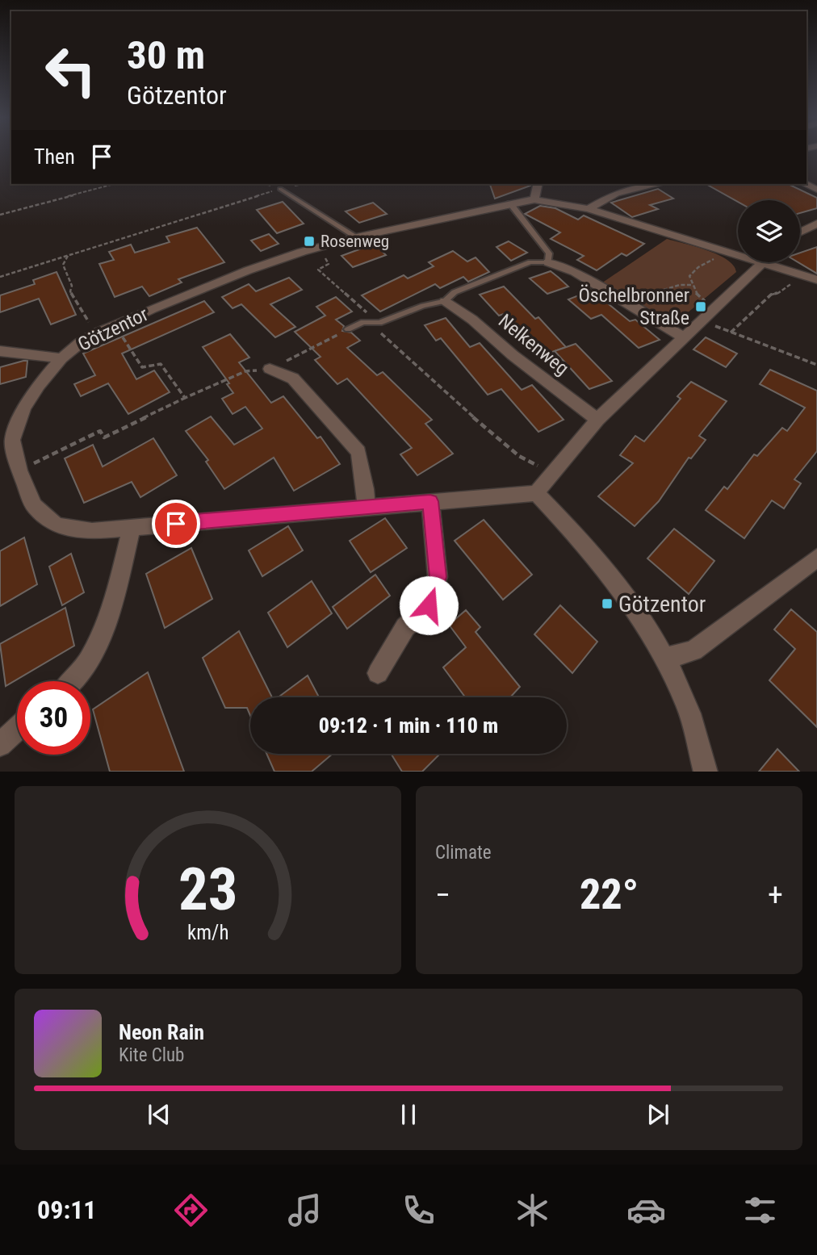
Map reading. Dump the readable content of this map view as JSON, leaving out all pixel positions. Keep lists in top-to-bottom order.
{
  "streets": {
    "street": ["Götzentor", "Nelkenweg"]
  },
  "places": {
    "transit": ["Rosenweg", "Öschelbronner Straße", "Götzentor"]
  },
  "page": {
    "turn": ["30 m", "Götzentor"],
    "then": "Then",
    "limit": "30",
    "trip": "09:12 · 1 min · 110 m",
    "tile": "Climate",
    "heat": ["−", "22°", "+"],
    "song": ["Neon Rain", "Kite Club"],
    "tabs": "09:11",
    "gauge": ["23", "km/h"]
  }
}
